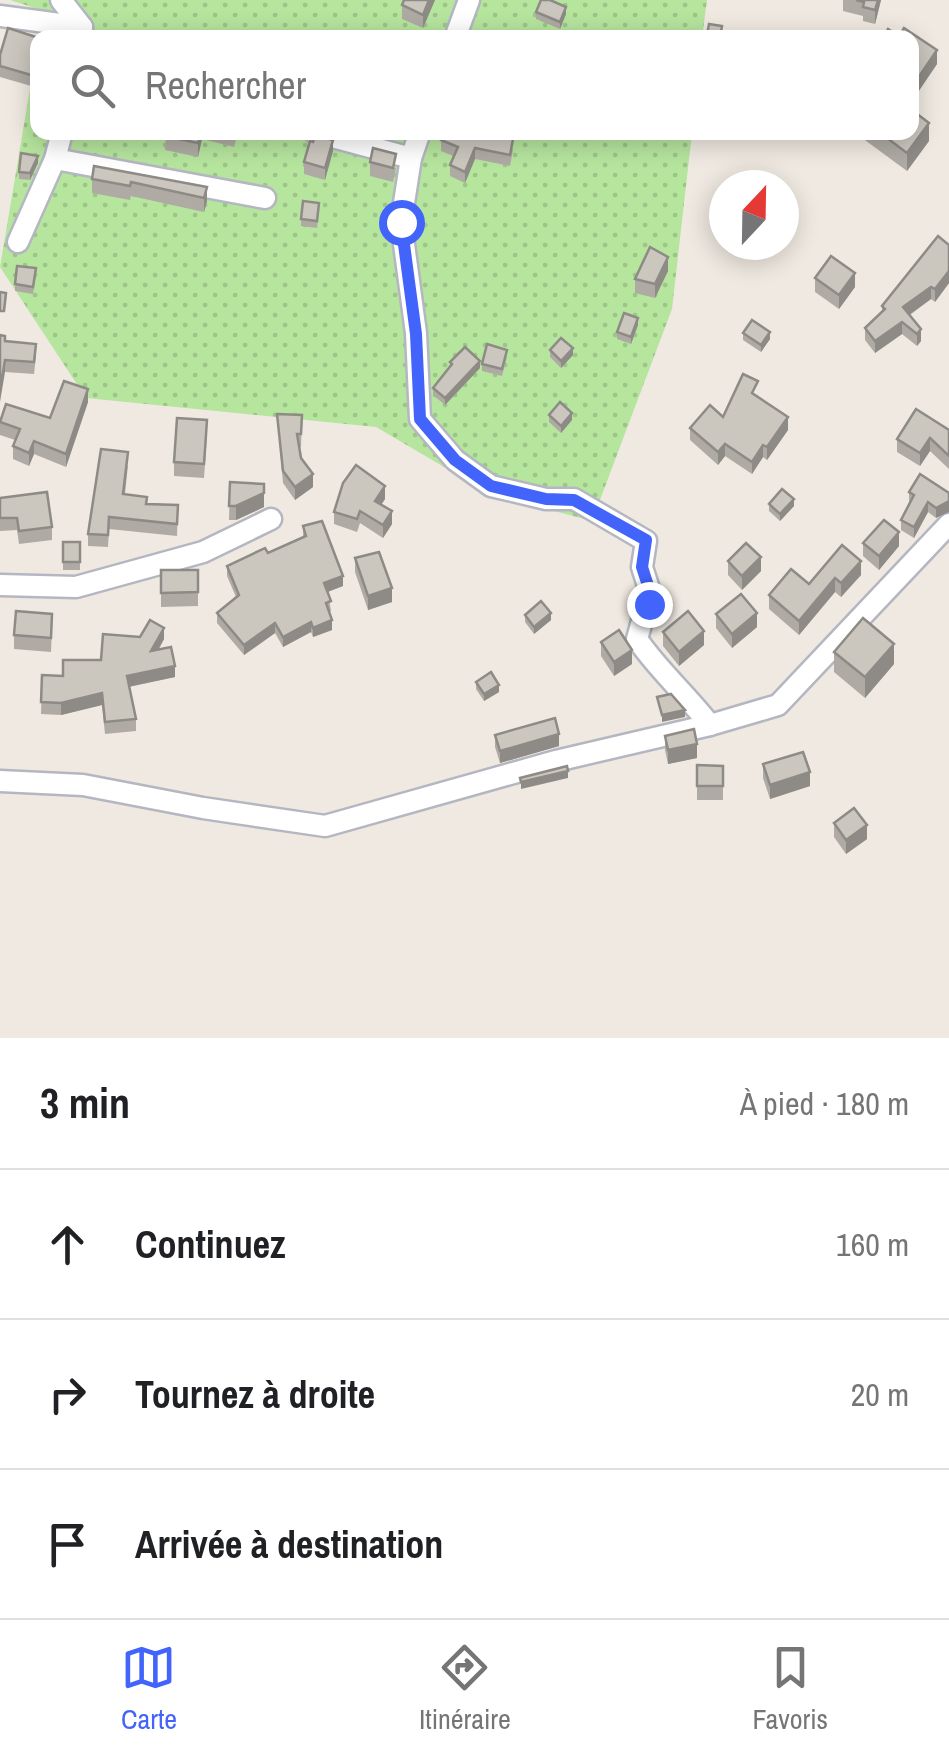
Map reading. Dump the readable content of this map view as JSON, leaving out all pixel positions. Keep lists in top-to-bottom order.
{
  "north": "top",
  "page": {
    "search": "Rechercher",
    "heading": ["3 min", "À pied · 180 m"],
    "list": [
      ["Continuez", "160 m"],
      ["Tournez à droite", "20 m"],
      "Arrivée à destination"
    ],
    "nav": ["Carte", "Itinéraire", "Favoris"]
  }
}
